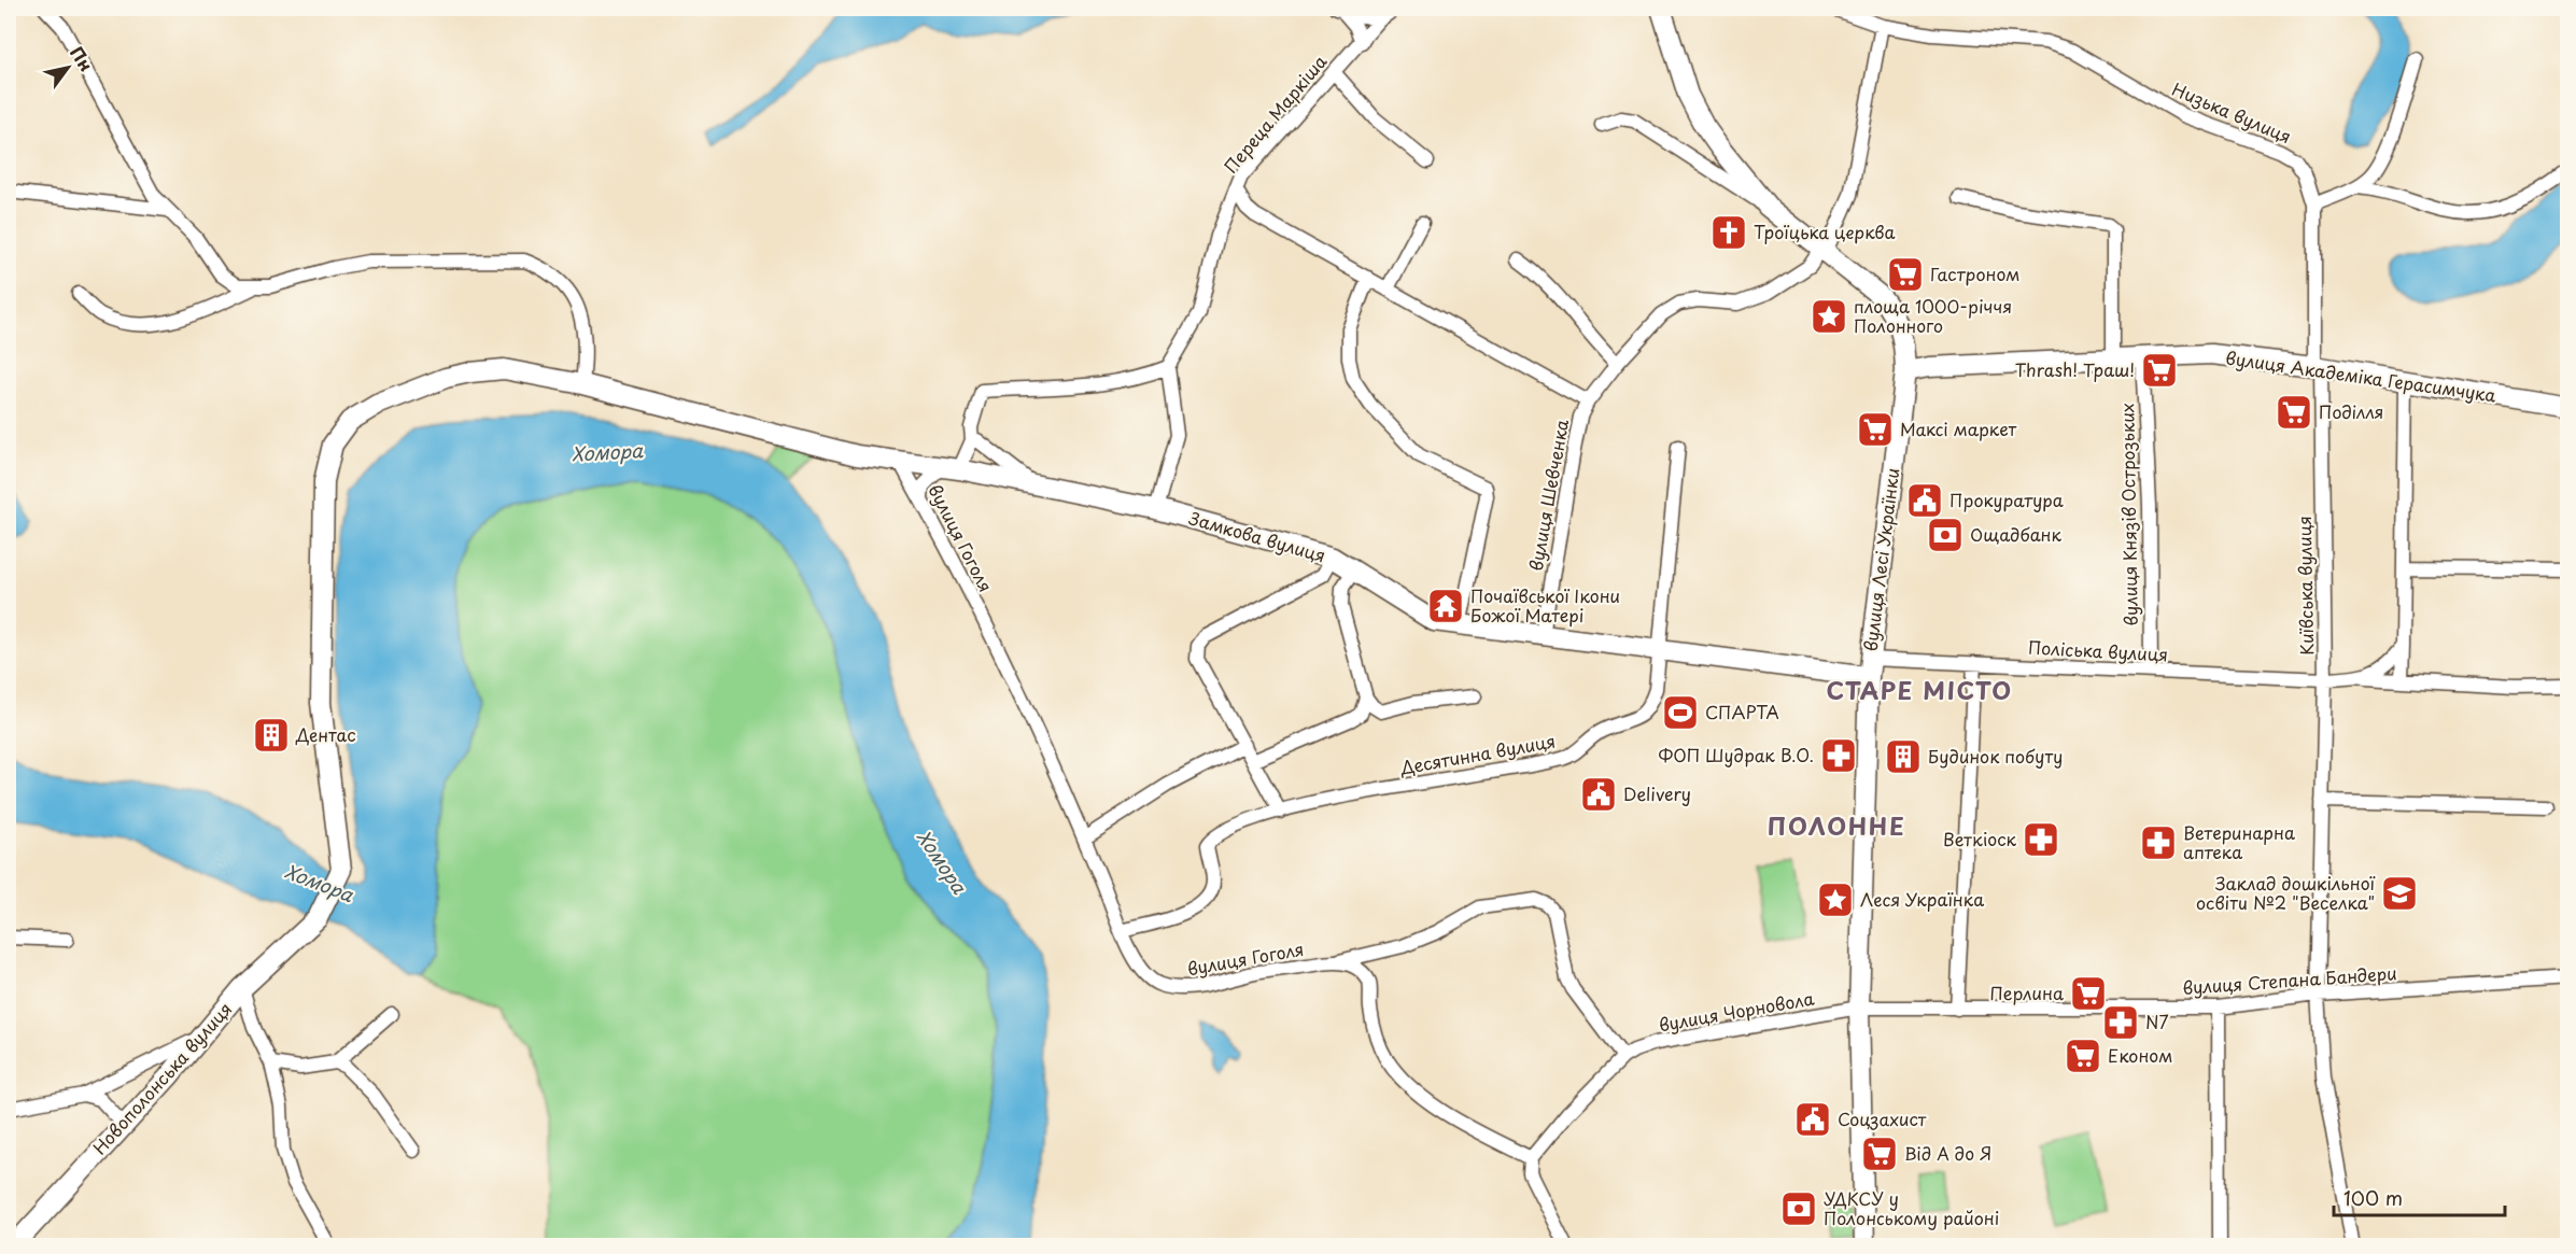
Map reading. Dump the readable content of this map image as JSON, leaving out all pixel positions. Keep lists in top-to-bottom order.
{
  "streets": {
    "street": [
      "Низька вулиця",
      "Переца Маркіша",
      "вулиця Академіка Герасимчука",
      "вулиця Шевченка",
      "вулиця Князів Острозьких",
      "Замкова вулиця",
      "вулиця Гоголя",
      "вулиця Лесі Українки",
      "Київська вулиця",
      "Поліська вулиця",
      "Десятинна вулиця",
      "вулиця Степана Бандери",
      "вулиця Чорновола",
      "Новополонська вулиця"
    ]
  },
  "crossings": [
    ["Низька вулиця", "вулиця Академіка Герасимчука"],
    ["Низька вулиця", "Київська вулиця"],
    ["Переца Маркіша", "вулиця Шевченка"],
    ["вулиця Академіка Герасимчука", "вулиця Князів Острозьких"],
    ["вулиця Академіка Герасимчука", "вулиця Лесі Українки"],
    ["вулиця Академіка Герасимчука", "Київська вулиця"],
    ["вулиця Шевченка", "Замкова вулиця"],
    ["вулиця Шевченка", "вулиця Лесі Українки"],
    ["вулиця Князів Острозьких", "Поліська вулиця"],
    ["Замкова вулиця", "вулиця Гоголя"],
    ["Замкова вулиця", "вулиця Лесі Українки"],
    ["Замкова вулиця", "Поліська вулиця"],
    ["Замкова вулиця", "Десятинна вулиця"],
    ["Замкова вулиця", "Новополонська вулиця"],
    ["вулиця Гоголя", "Десятинна вулиця"],
    ["вулиця Лесі Українки", "Поліська вулиця"],
    ["вулиця Лесі Українки", "вулиця Степана Бандери"],
    ["вулиця Лесі Українки", "вулиця Чорновола"],
    ["Київська вулиця", "Поліська вулиця"],
    ["Київська вулиця", "вулиця Степана Бандери"],
    ["вулиця Степана Бандери", "вулиця Чорновола"]
  ],
  "districts": ["СТАРЕ МІСТО", "ПОЛОННЕ"],
  "water": ["Хомора"],
  "places": {
    "church": ["Троїцька церква"],
    "supermarket": [
      "Гастроном",
      "Thrash! Траш!",
      "Поділля",
      "Максі маркет",
      "Перлина",
      "Економ",
      "Від А до Я"
    ],
    "place": ["площа 1000-річчя Полонного", "Леся Українка"],
    "public building": ["Прокуратура", "Delivery", "Соцзахист"],
    "bank": ["Ощадбанк", "УДКСУ у Полонському районi"],
    "temple": ["Почаївської Ікони Божої Матері"],
    "sports": ["СПАРТА"],
    "building": ["Дентас", "Будинок побуту"],
    "pharmacy": [
      "ФОП Шудрак В.О.",
      "Веткіоск",
      "Ветеринарна аптека",
      "N7"
    ],
    "school or university": ["Заклад дошкільної освіти №2 \"Веселка\""]
  },
  "scale_bar": "100 m",
  "north": "top right"
}
